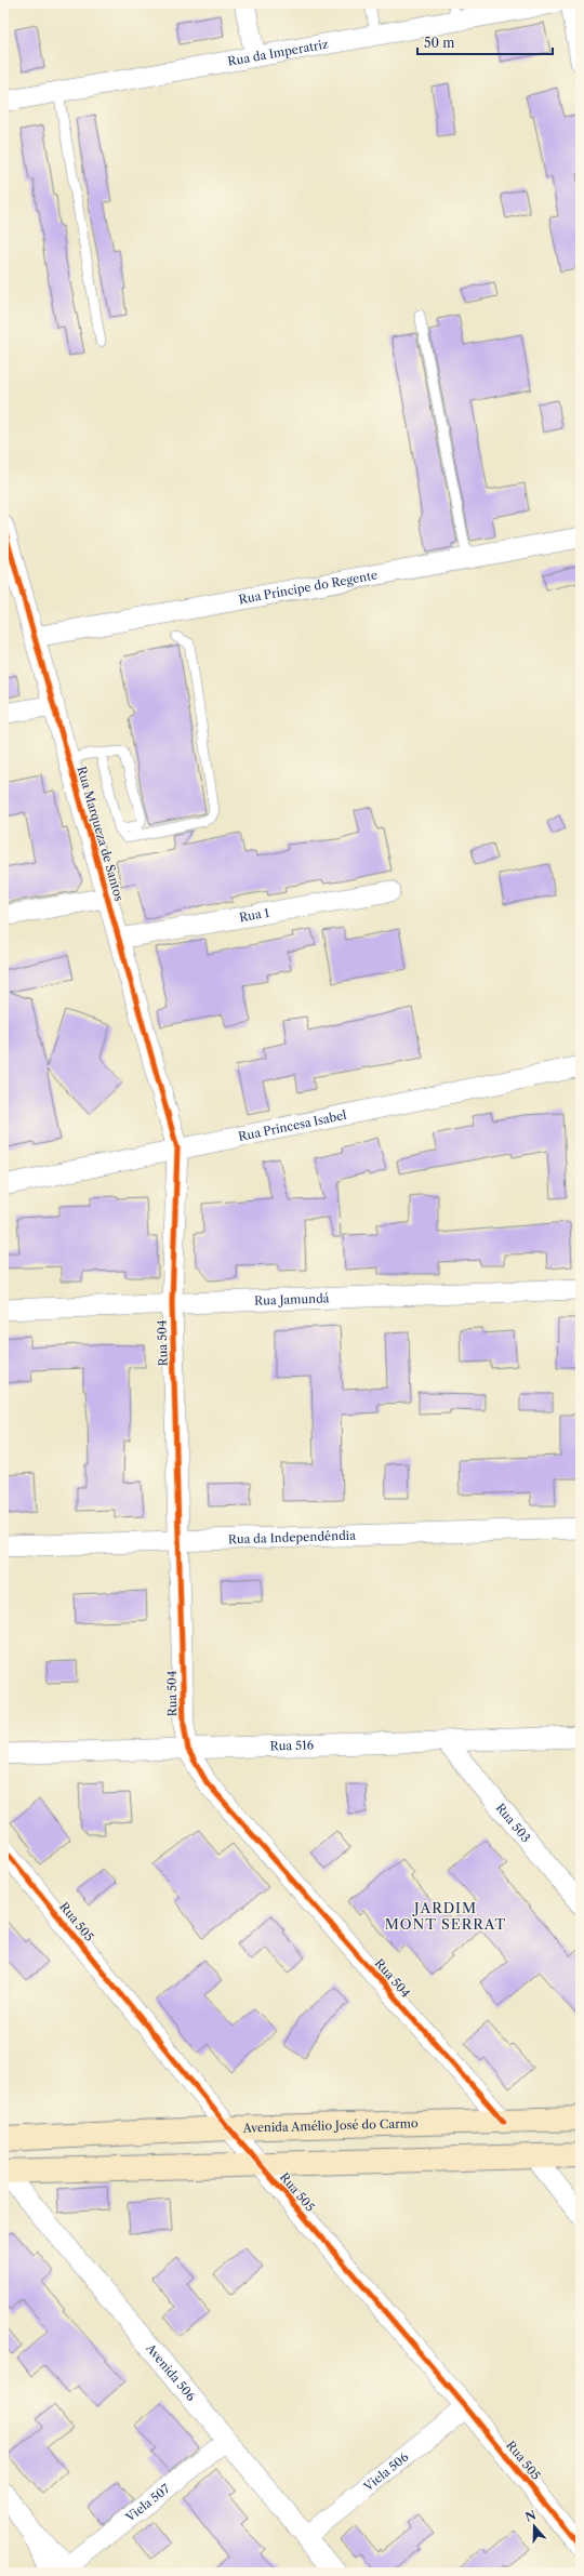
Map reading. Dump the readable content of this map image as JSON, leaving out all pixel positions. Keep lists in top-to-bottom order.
{
  "streets": {
    "street": [
      "Rua da Imperatriz",
      "Rua Príncipe do Regente",
      "Rua Marqueza de Santos",
      "Rua 1",
      "Rua Princesa Isabel",
      "Rua Jamundá",
      "Rua 504",
      "Rua da Independêndia",
      "Rua 516",
      "Rua 503",
      "Rua 505",
      "Avenida Amélio José do Carmo",
      "Avenida 506",
      "Viela 506",
      "Viela 507"
    ]
  },
  "crossings": [
    ["Rua Príncipe do Regente", "Rua Marqueza de Santos"],
    ["Rua Marqueza de Santos", "Rua 1"],
    ["Rua Marqueza de Santos", "Rua Princesa Isabel"],
    ["Rua Marqueza de Santos", "Rua 504"],
    ["Rua Princesa Isabel", "Rua 504"],
    ["Rua Jamundá", "Rua 504"],
    ["Rua 504", "Rua da Independêndia"],
    ["Rua 504", "Rua 516"],
    ["Rua 504", "Avenida Amélio José do Carmo"],
    ["Rua 516", "Rua 503"],
    ["Rua 505", "Avenida Amélio José do Carmo"],
    ["Rua 505", "Viela 506"],
    ["Avenida 506", "Viela 506"],
    ["Avenida 506", "Viela 507"]
  ],
  "districts": ["JARDIM MONT SERRAT"],
  "scale_bar": "50 m",
  "north": "top"
}
